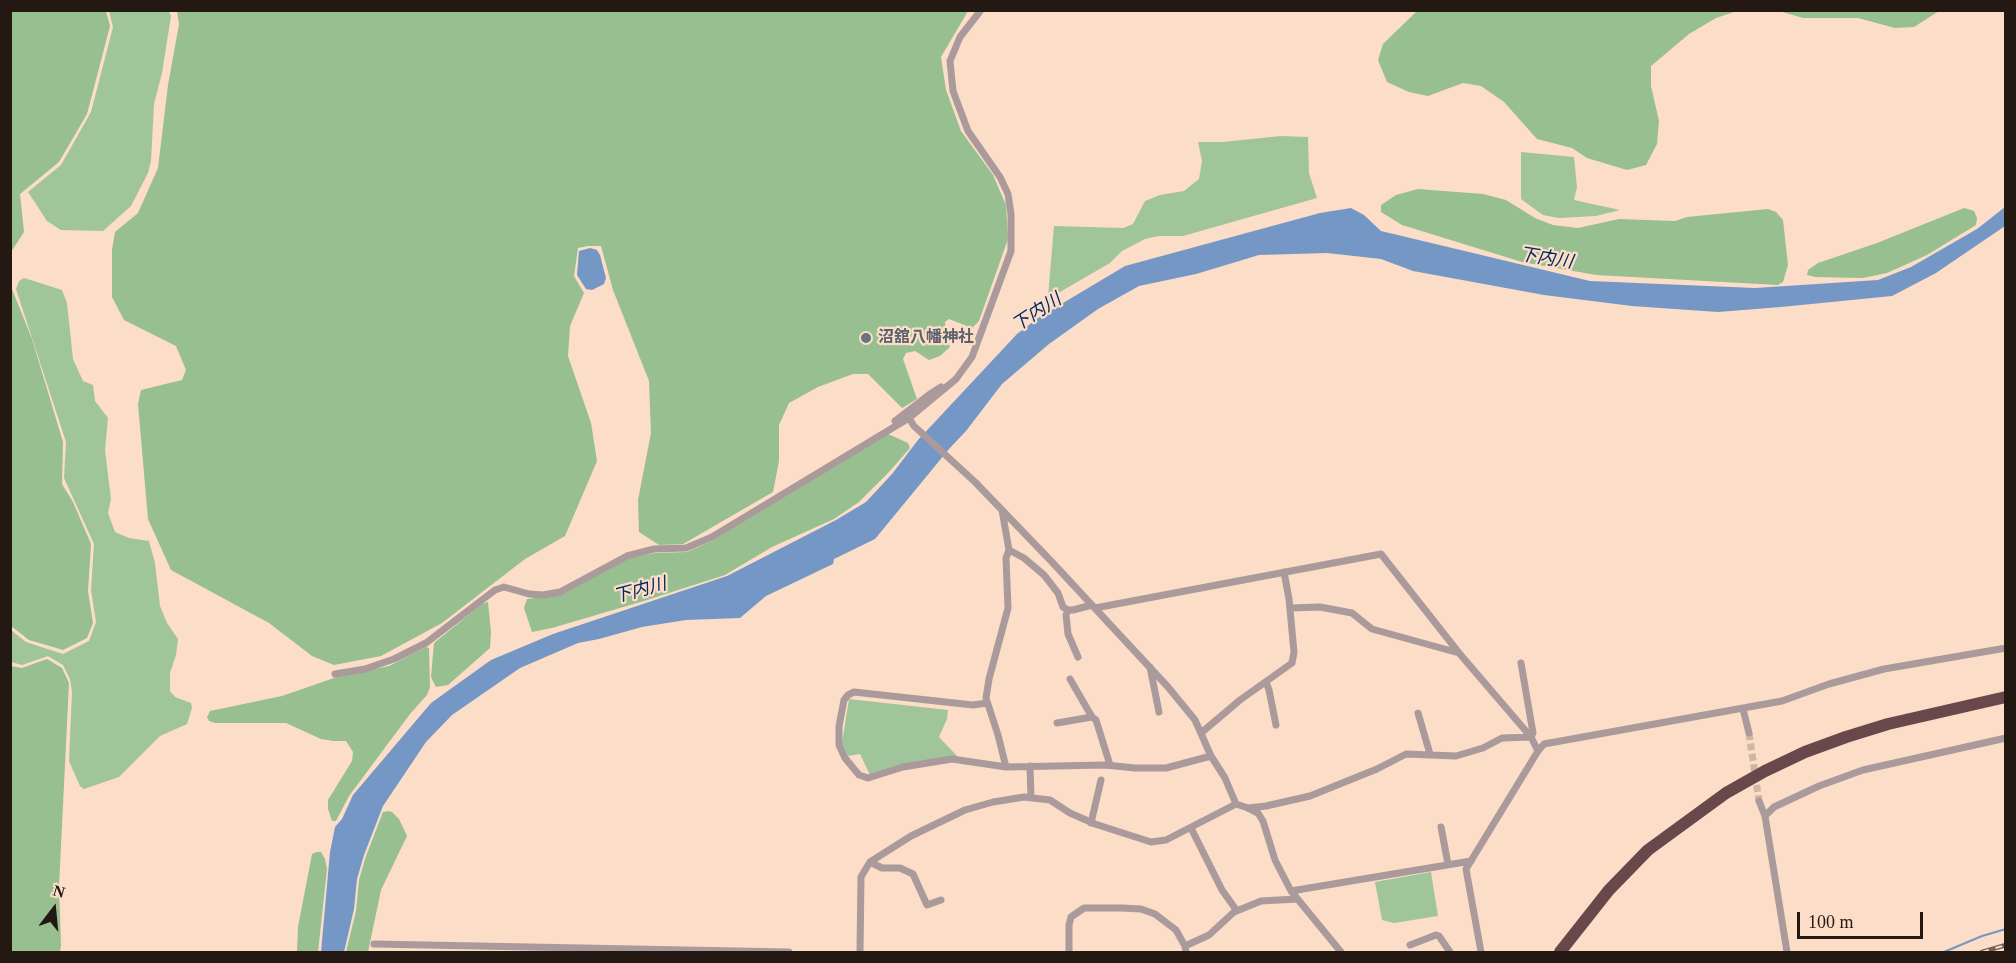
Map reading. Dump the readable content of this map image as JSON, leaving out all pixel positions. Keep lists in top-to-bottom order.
{
  "water": ["下内川"],
  "places": ["沼舘八幡神社"],
  "scale_bar": "100 m",
  "north": "top"
}
